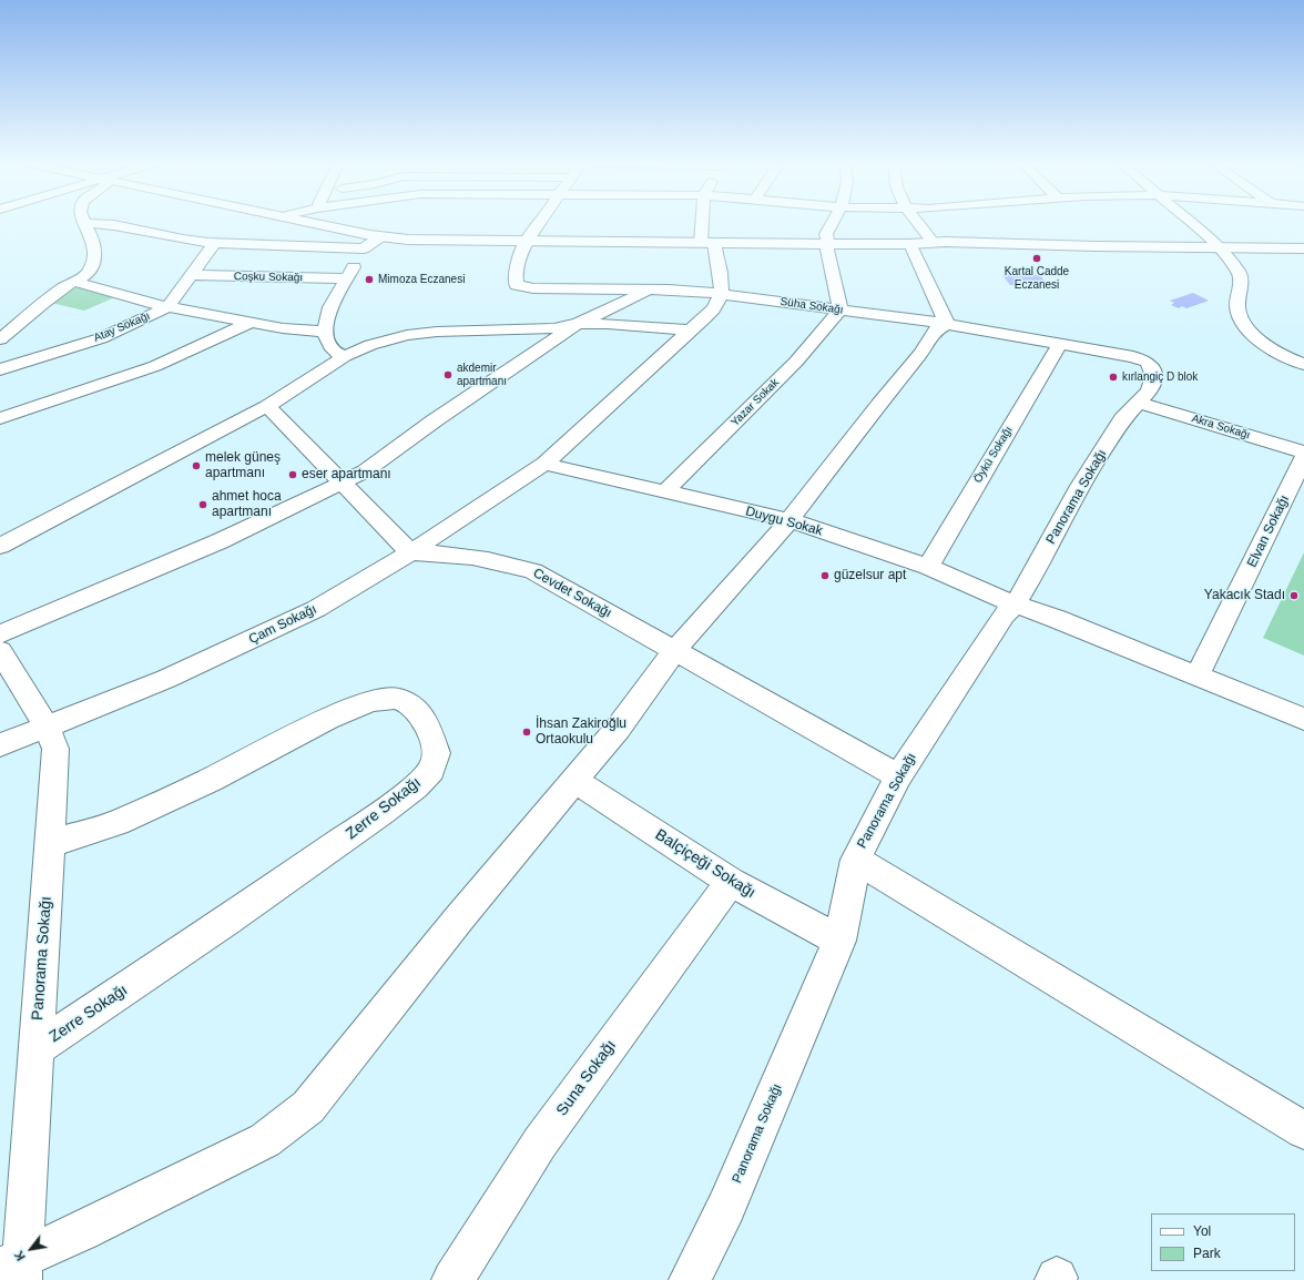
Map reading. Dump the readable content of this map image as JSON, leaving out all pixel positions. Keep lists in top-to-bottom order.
{
  "streets": {
    "street": [
      "Coşku Sokağı",
      "Süha Sokağı",
      "Atay Sokağı",
      "Yazar Sokak",
      "Akra Sokağı",
      "Öykü Sokağı",
      "Panorama Sokağı",
      "Duygu Sokak",
      "Elvan Sokağı",
      "Cevdet Sokağı",
      "Çam Sokağı",
      "Zerre Sokağı",
      "Balçiçeği Sokağı",
      "Suna Sokağı"
    ]
  },
  "crossings": [
    ["Coşku Sokağı", "Atay Sokağı"],
    ["Süha Sokağı", "Yazar Sokak"],
    ["Süha Sokağı", "Öykü Sokağı"],
    ["Süha Sokağı", "Panorama Sokağı"],
    ["Süha Sokağı", "Çam Sokağı"],
    ["Yazar Sokak", "Duygu Sokak"],
    ["Akra Sokağı", "Panorama Sokağı"],
    ["Öykü Sokağı", "Duygu Sokak"],
    ["Panorama Sokağı", "Duygu Sokak"],
    ["Panorama Sokağı", "Cevdet Sokağı"],
    ["Panorama Sokağı", "Çam Sokağı"],
    ["Panorama Sokağı", "Zerre Sokağı"],
    ["Panorama Sokağı", "Balçiçeği Sokağı"],
    ["Duygu Sokak", "Elvan Sokağı"],
    ["Duygu Sokak", "Çam Sokağı"],
    ["Cevdet Sokağı", "Çam Sokağı"],
    ["Balçiçeği Sokağı", "Suna Sokağı"]
  ],
  "places": [
    "Kartal Cadde Eczanesi",
    "Mimoza Eczanesi",
    "akdemir apartmanı",
    "kırlangiç D blok",
    "melek güneş apartmanı",
    "eser apartmanı",
    "ahmet hoca apartmanı",
    "güzelsur apt",
    "Yakacık Stadı",
    "İhsan Zakiroğlu Ortaokulu"
  ],
  "legend": ["Yol", "Park"],
  "north": "bottom left"
}
